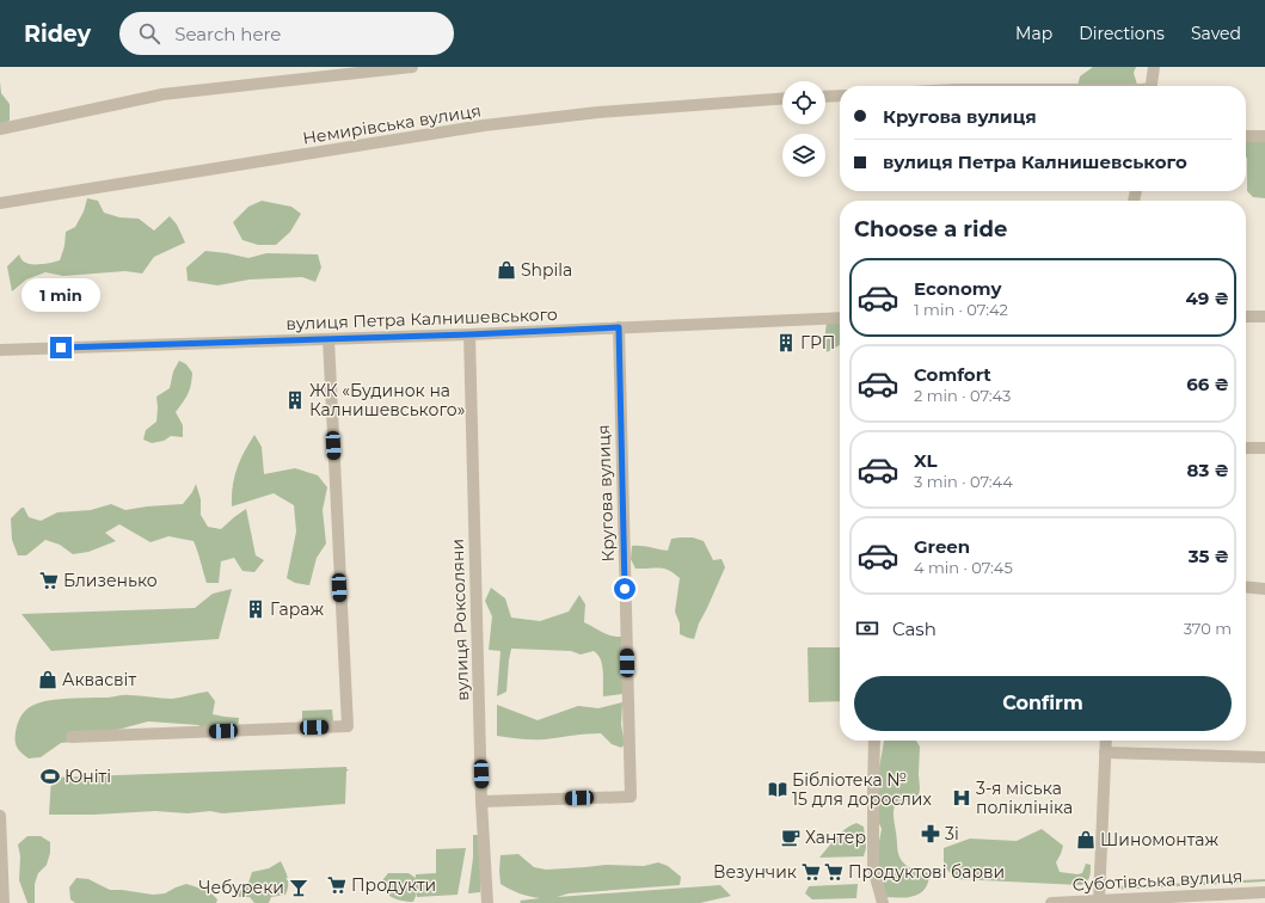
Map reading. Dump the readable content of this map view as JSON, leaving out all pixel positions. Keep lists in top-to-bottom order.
{
  "streets": {
    "street": [
      "Немирівська вулиця",
      "вулиця Петра Калнишевського",
      "Кругова вулиця",
      "вулиця Роксоляни",
      "Суботівська вулиця"
    ]
  },
  "crossings": [
    ["вулиця Петра Калнишевського", "Кругова вулиця"],
    ["вулиця Петра Калнишевського", "вулиця Роксоляни"],
    ["Кругова вулиця", "вулиця Роксоляни"]
  ],
  "places": {
    "shop": ["Shpila", "Аквасвіт", "Шиномонтаж"],
    "building": ["ГРП", "ЖК «Будинок на Калнишевського»", "Гараж"],
    "supermarket": [
      "Близенько",
      "Везунчик",
      "Продуктові барви",
      "Продукти"
    ],
    "sports": ["Юніті"],
    "library": ["Бібліотека № 15 для дорослих"],
    "hospital": ["3-я міська поліклініка"],
    "pharmacy": ["3і"],
    "cafe": ["Хантер"],
    "bar": ["Чебуреки"]
  },
  "page": {
    "header": "Ridey",
    "search": "Search here",
    "nav": ["Map", "Directions", "Saved"],
    "banner": ["Кругова вулиця", "вулиця Петра Калнишевського"],
    "heading": "Choose a ride",
    "list": [
      {
        "name": "Economy",
        "note": "1 min · 07:42",
        "value": "49 ₴"
      },
      {
        "name": "Comfort",
        "note": "2 min · 07:43",
        "value": "66 ₴"
      },
      {
        "name": "XL",
        "note": "3 min · 07:44",
        "value": "83 ₴"
      },
      {
        "name": "Green",
        "note": "4 min · 07:45",
        "value": "35 ₴"
      }
    ],
    "bubble": "1 min",
    "pay": ["Cash", "370 m"],
    "buttons": "Confirm"
  }
}
